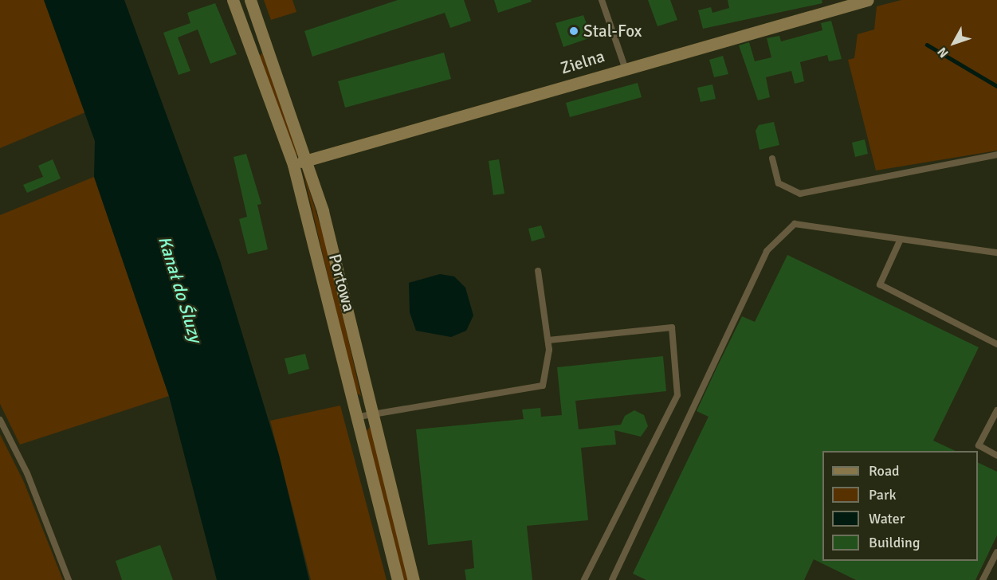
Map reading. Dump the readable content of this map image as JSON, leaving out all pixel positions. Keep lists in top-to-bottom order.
{
  "streets": {
    "street": ["Zielna", "Portowa"]
  },
  "crossings": [
    ["Zielna", "Portowa"]
  ],
  "water": ["Kanał do Śluzy"],
  "places": ["Stal-Fox"],
  "legend": [
    "Road",
    "Park",
    "Water",
    "Building"
  ],
  "north": "bottom left"
}
